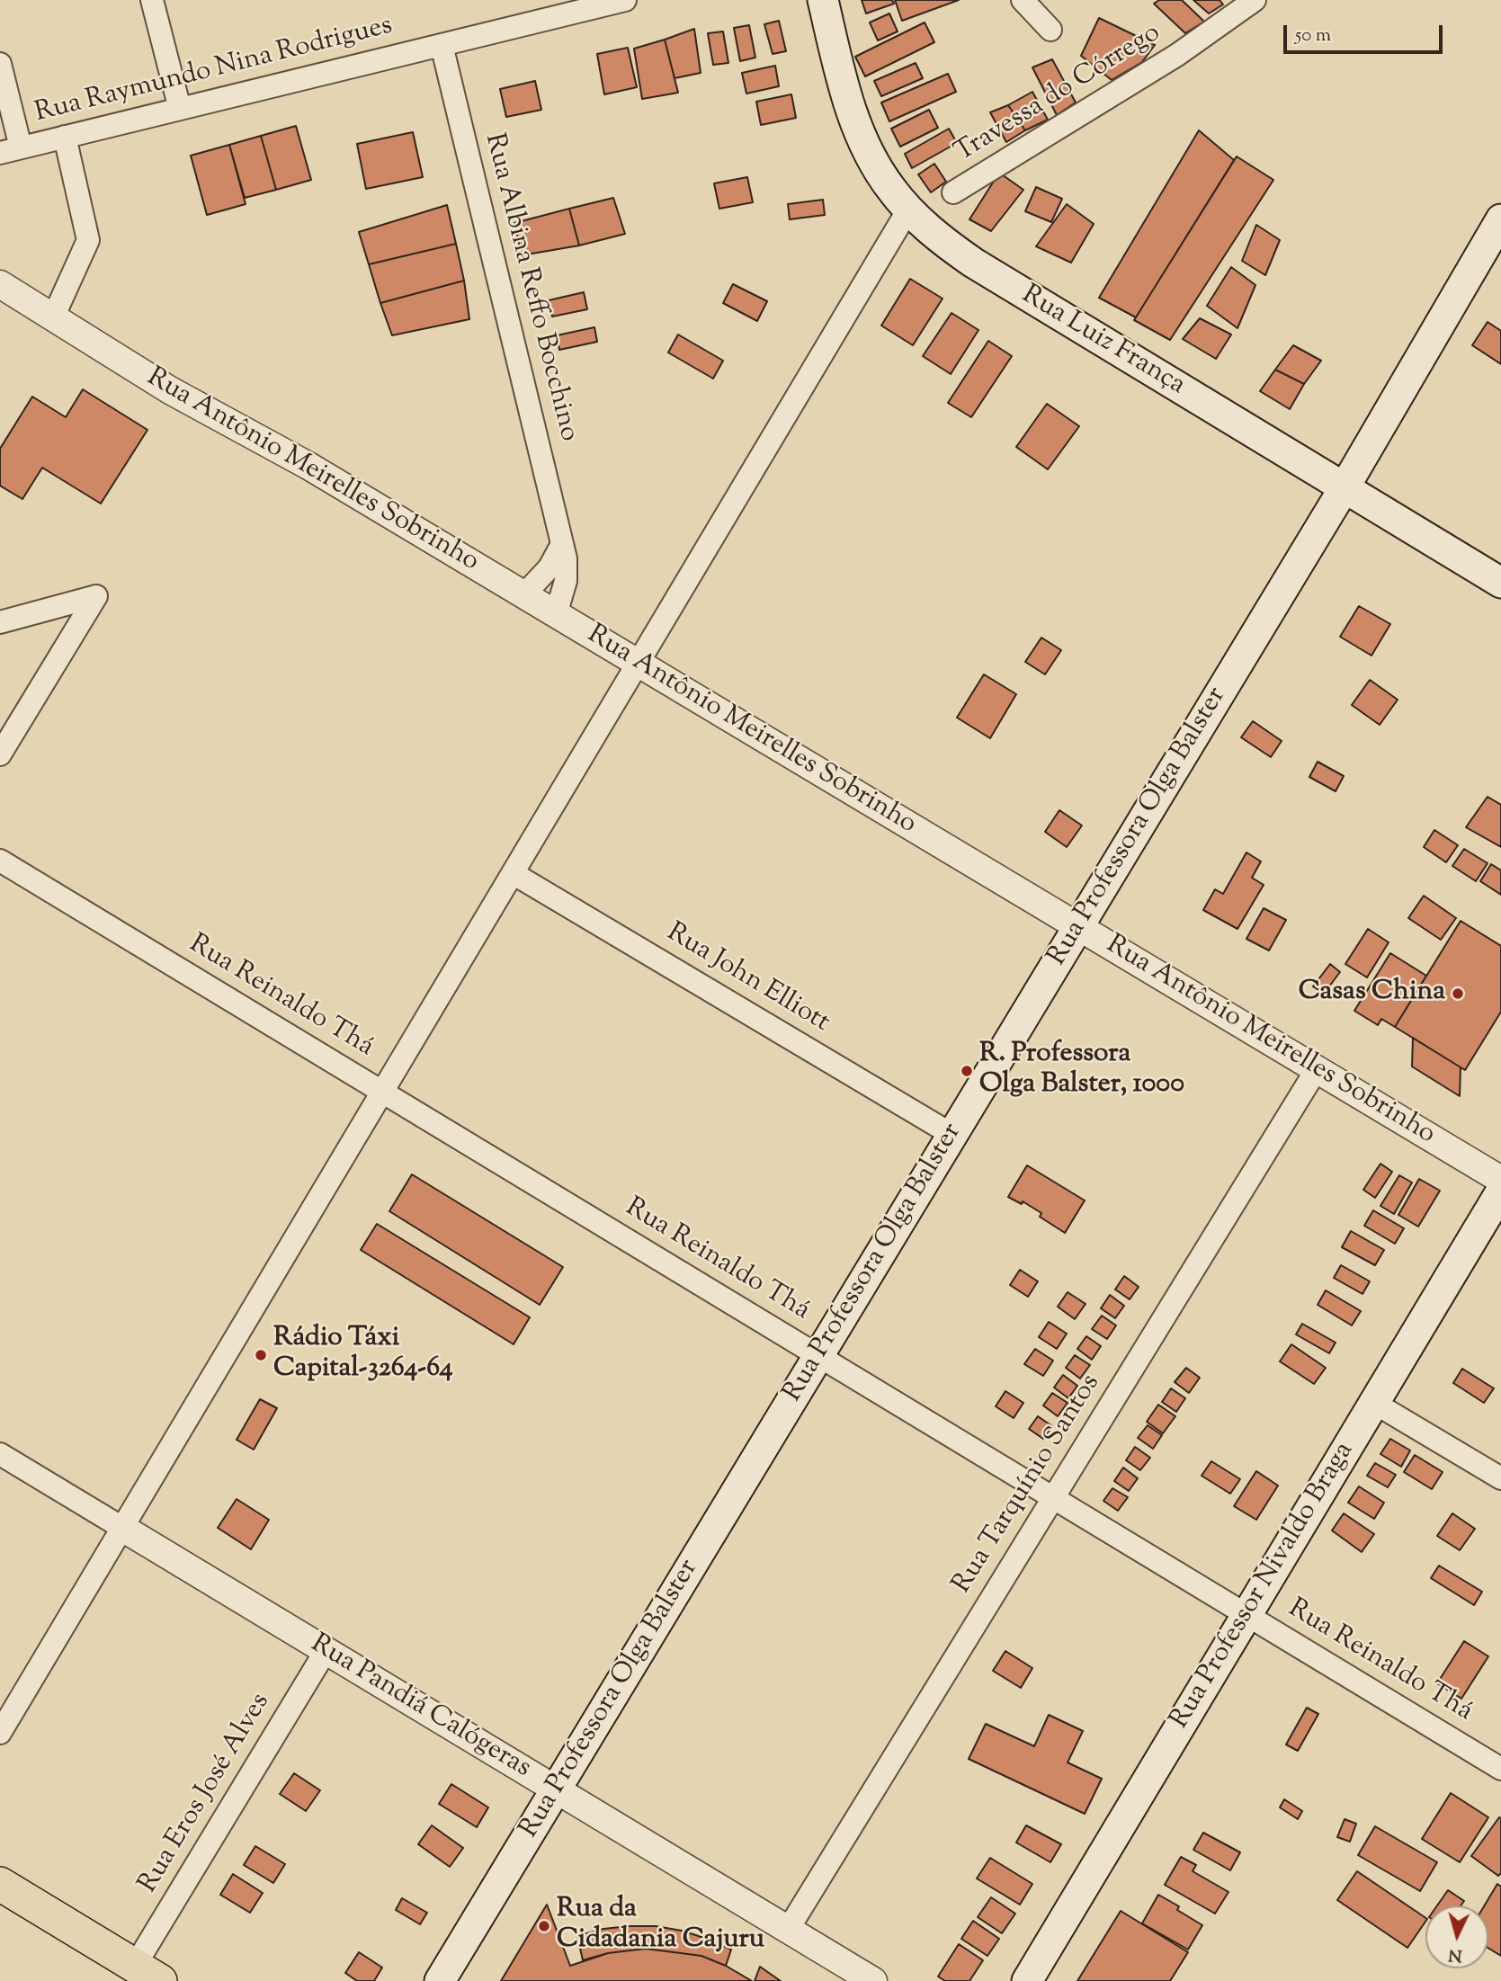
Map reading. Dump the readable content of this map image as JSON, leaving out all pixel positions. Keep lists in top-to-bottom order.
{
  "streets": {
    "main road": ["Rua Luiz França", "Rua Professora Olga Balster", "Rua Professor Nivaldo Braga"],
    "street": [
      "Rua Raymundo Nina Rodrigues",
      "Travessa do Córrego",
      "Rua Albina Reffo Bocchino",
      "Rua Antônio Meirelles Sobrinho",
      "Rua John Elliott",
      "Rua Reinaldo Thá",
      "Rua Tarquínio Santos",
      "Rua Pandiá Calógeras",
      "Rua Eros José Alves"
    ]
  },
  "crossings": [
    ["Rua Raymundo Nina Rodrigues", "Rua Albina Reffo Bocchino"],
    ["Rua Albina Reffo Bocchino", "Rua Antônio Meirelles Sobrinho"],
    ["Rua Luiz França", "Rua Professora Olga Balster"],
    ["Rua Antônio Meirelles Sobrinho", "Rua Professora Olga Balster"],
    ["Rua Antônio Meirelles Sobrinho", "Rua Tarquínio Santos"],
    ["Rua Professora Olga Balster", "Rua John Elliott"],
    ["Rua Professora Olga Balster", "Rua Reinaldo Thá"],
    ["Rua Professora Olga Balster", "Rua Pandiá Calógeras"],
    ["Rua Reinaldo Thá", "Rua Tarquínio Santos"],
    ["Rua Reinaldo Thá", "Rua Professor Nivaldo Braga"],
    ["Rua Tarquínio Santos", "Rua Pandiá Calógeras"],
    ["Rua Pandiá Calógeras", "Rua Eros José Alves"]
  ],
  "places": [
    "Casas China",
    "R. Professora Olga Balster, 1000",
    "Rádio Táxi Capital-3264-64",
    "Rua da Cidadania Cajuru"
  ],
  "scale_bar": "50 m",
  "north": "bottom"
}
